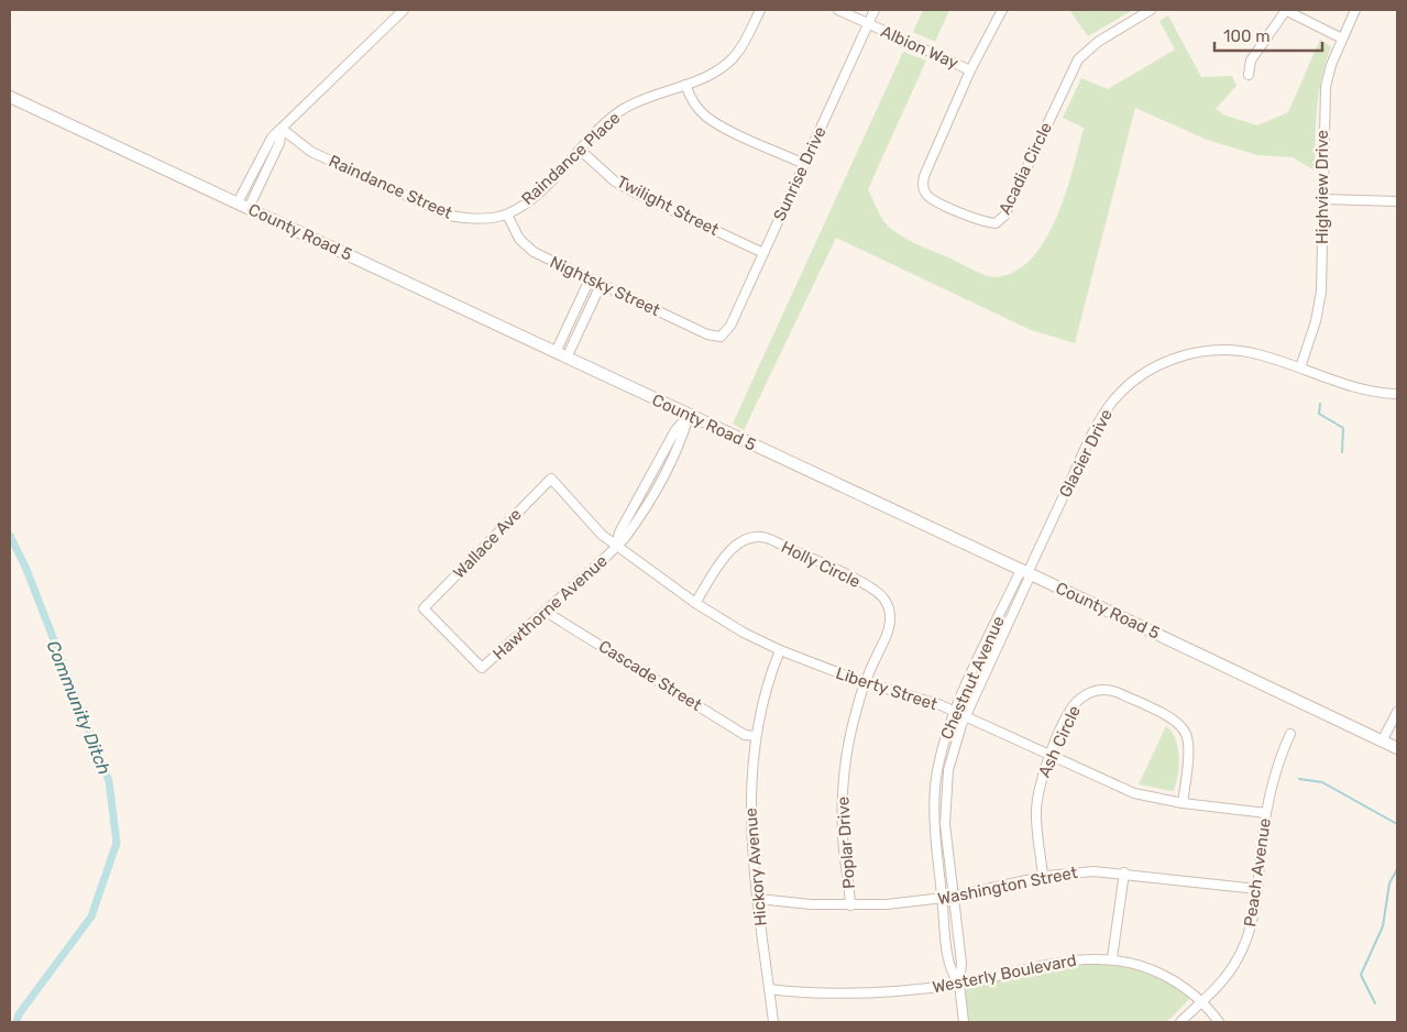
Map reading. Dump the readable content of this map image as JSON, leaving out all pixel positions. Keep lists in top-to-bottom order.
{
  "streets": {
    "street": [
      "Albion Way",
      "Raindance Place",
      "Acadia Circle",
      "Sunrise Drive",
      "Raindance Street",
      "Highview Drive",
      "Twilight Street",
      "County Road 5",
      "Nightsky Street",
      "Glacier Drive",
      "Wallace Ave",
      "Holly Circle",
      "Hawthorne Avenue",
      "Cascade Street",
      "Chestnut Avenue",
      "Liberty Street",
      "Ash Circle",
      "Poplar Drive",
      "Hickory Avenue",
      "Peach Avenue",
      "Washington Street",
      "Westerly Boulevard"
    ]
  },
  "crossings": [
    ["Albion Way", "Acadia Circle"],
    ["Albion Way", "Sunrise Drive"],
    ["Raindance Place", "Raindance Street"],
    ["Raindance Place", "Twilight Street"],
    ["Raindance Place", "Nightsky Street"],
    ["Sunrise Drive", "Twilight Street"],
    ["Sunrise Drive", "Nightsky Street"],
    ["Raindance Street", "Nightsky Street"],
    ["Highview Drive", "Glacier Drive"],
    ["County Road 5", "Glacier Drive"],
    ["County Road 5", "Hawthorne Avenue"],
    ["County Road 5", "Chestnut Avenue"],
    ["Glacier Drive", "Chestnut Avenue"],
    ["Wallace Ave", "Hawthorne Avenue"],
    ["Wallace Ave", "Liberty Street"],
    ["Holly Circle", "Liberty Street"],
    ["Holly Circle", "Poplar Drive"],
    ["Hawthorne Avenue", "Cascade Street"],
    ["Hawthorne Avenue", "Liberty Street"],
    ["Cascade Street", "Hickory Avenue"],
    ["Chestnut Avenue", "Liberty Street"],
    ["Chestnut Avenue", "Washington Street"],
    ["Chestnut Avenue", "Westerly Boulevard"],
    ["Liberty Street", "Ash Circle"],
    ["Liberty Street", "Poplar Drive"],
    ["Liberty Street", "Hickory Avenue"],
    ["Liberty Street", "Peach Avenue"],
    ["Ash Circle", "Washington Street"],
    ["Poplar Drive", "Washington Street"],
    ["Hickory Avenue", "Washington Street"],
    ["Hickory Avenue", "Westerly Boulevard"],
    ["Peach Avenue", "Washington Street"],
    ["Peach Avenue", "Westerly Boulevard"]
  ],
  "water": ["Community Ditch"],
  "scale_bar": "100 m"
}
